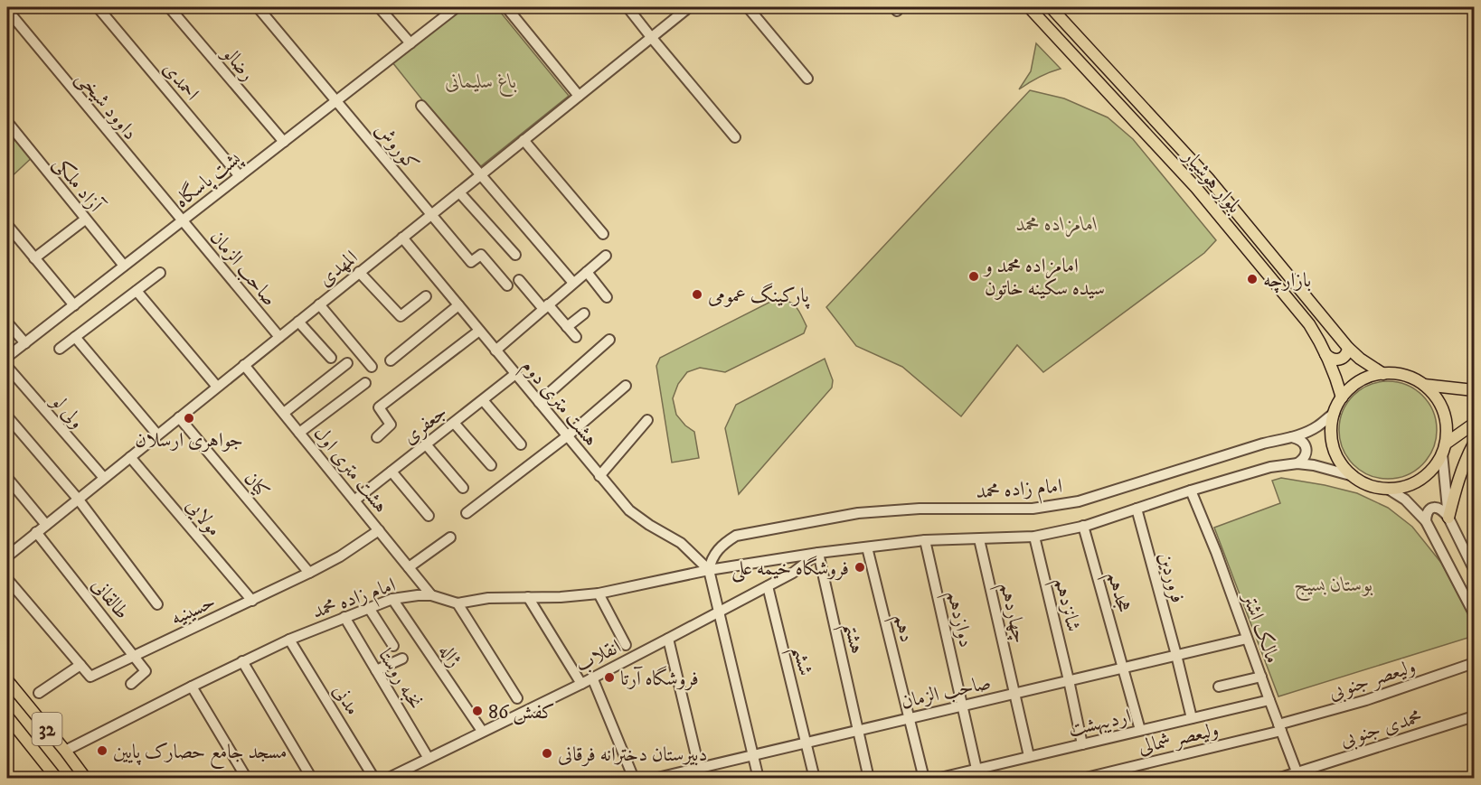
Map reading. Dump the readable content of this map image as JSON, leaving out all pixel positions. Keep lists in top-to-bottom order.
{
  "streets": {
    "main road": ["بلوار هوشیار", "32"],
    "street": [
      "رضالو",
      "احمدی",
      "داوود شیخی",
      "کوروش",
      "پشت پاسگاه",
      "آزاد ملکی",
      "صاحب الزمان",
      "المهدی",
      "هشت متری دوم",
      "ولی لو",
      "جعفری",
      "هشت متری اول",
      "کیان",
      "امام زاده محمد",
      "مولایی",
      "فروردین",
      "هجدهم",
      "طالقانی",
      "شانزدهم",
      "حسینیه",
      "چهاردهم",
      "دوازدهم",
      "دهم",
      "مالک اشتر",
      "هشتم",
      "ژاله",
      "انقلاب",
      "ششم",
      "نخبه روستا",
      "ولیعصر جنوبی",
      "مدنی",
      "اردیبهشت",
      "محمدی جنوبی",
      "ولیعصر شمالی"
    ]
  },
  "crossings": [
    ["رضالو", "پشت پاسگاه"],
    ["احمدی", "پشت پاسگاه"],
    ["داوود شیخی", "پشت پاسگاه"],
    ["داوود شیخی", "صاحب الزمان"],
    ["کوروش", "پشت پاسگاه"],
    ["کوروش", "المهدی"],
    ["پشت پاسگاه", "آزاد ملکی"],
    ["پشت پاسگاه", "صاحب الزمان"],
    ["بلوار هوشیار", "امام زاده محمد"],
    ["صاحب الزمان", "المهدی"],
    ["صاحب الزمان", "فروردین"],
    ["صاحب الزمان", "هجدهم"],
    ["صاحب الزمان", "شانزدهم"],
    ["صاحب الزمان", "چهاردهم"],
    ["صاحب الزمان", "دوازدهم"],
    ["صاحب الزمان", "دهم"],
    ["صاحب الزمان", "مالک اشتر"],
    ["صاحب الزمان", "هشتم"],
    ["صاحب الزمان", "ششم"],
    ["المهدی", "هشت متری دوم"],
    ["المهدی", "ولی لو"],
    ["المهدی", "هشت متری اول"],
    ["المهدی", "کیان"],
    ["المهدی", "مولایی"],
    ["المهدی", "طالقانی"],
    ["هشت متری دوم", "جعفری"],
    ["هشت متری دوم", "امام زاده محمد"],
    ["جعفری", "هشت متری اول"],
    ["هشت متری اول", "امام زاده محمد"],
    ["هشت متری اول", "حسینیه"],
    ["کیان", "حسینیه"],
    ["امام زاده محمد", "فروردین"],
    ["امام زاده محمد", "هجدهم"],
    ["امام زاده محمد", "شانزدهم"],
    ["امام زاده محمد", "چهاردهم"],
    ["امام زاده محمد", "دوازدهم"],
    ["امام زاده محمد", "دهم"],
    ["امام زاده محمد", "مالک اشتر"],
    ["امام زاده محمد", "هشتم"],
    ["امام زاده محمد", "ژاله"],
    ["امام زاده محمد", "انقلاب"],
    ["امام زاده محمد", "نخبه روستا"],
    ["امام زاده محمد", "مدنی"],
    ["امام زاده محمد", "32"],
    ["مولایی", "حسینیه"],
    ["فروردین", "اردیبهشت"],
    ["هجدهم", "اردیبهشت"],
    ["طالقانی", "حسینیه"],
    ["شانزدهم", "اردیبهشت"],
    ["چهاردهم", "اردیبهشت"],
    ["دوازدهم", "اردیبهشت"],
    ["مالک اشتر", "ولیعصر جنوبی"],
    ["مالک اشتر", "اردیبهشت"],
    ["مالک اشتر", "محمدی جنوبی"],
    ["مالک اشتر", "ولیعصر شمالی"],
    ["هشتم", "انقلاب"],
    ["ژاله", "انقلاب"],
    ["انقلاب", "ششم"],
    ["انقلاب", "نخبه روستا"],
    ["ولیعصر جنوبی", "ولیعصر شمالی"]
  ],
  "parks": ["باغ سلیمانی", "امامزاده محمد", "بوستان بسیج"],
  "places": [
    "امامزاده محمد و سیده سکینه خاتون",
    "بازارچه",
    "پارکینگ عمومی",
    "جواهری ارسلان",
    "فروشگاه خیمه علی",
    "فروشگاه آرتا",
    "کفش 86",
    "مسجد جامع حصارک پایین",
    "دبیرستان دخترانه فرقانی"
  ]
}
